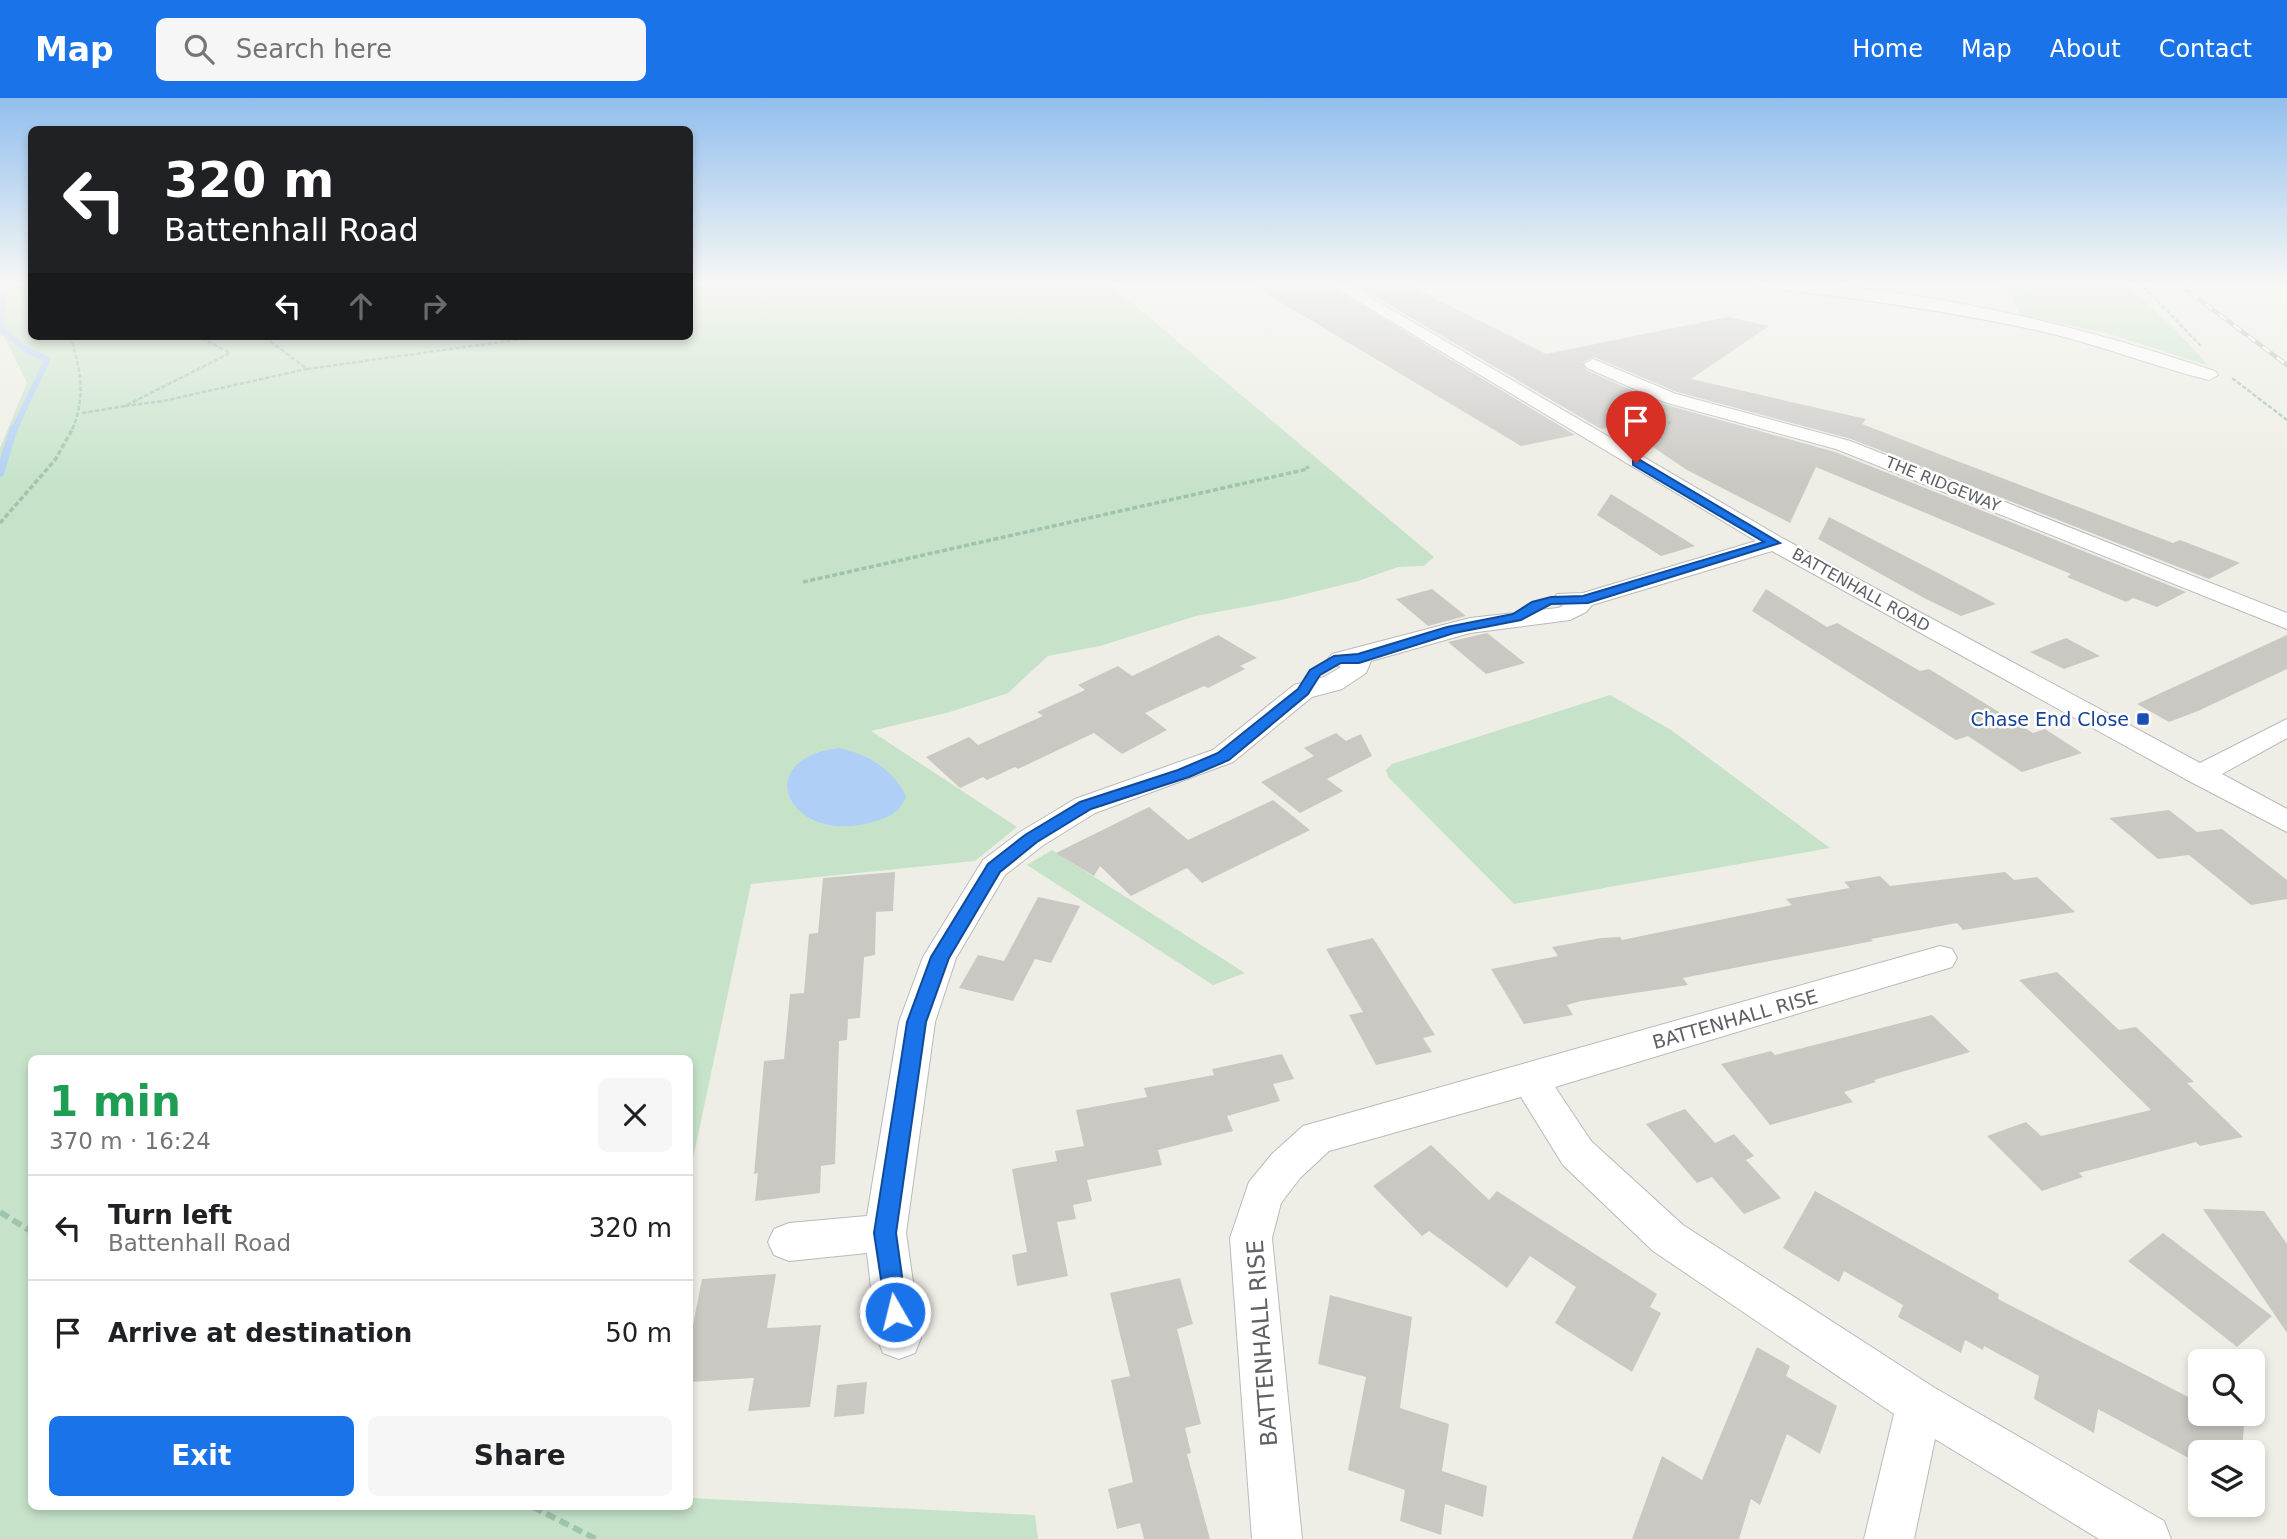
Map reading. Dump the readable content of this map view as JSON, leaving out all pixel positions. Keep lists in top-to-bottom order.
{
  "streets": {
    "street": ["THE RIDGEWAY", "BATTENHALL ROAD", "BATTENHALL RISE"]
  },
  "places": {
    "transit": ["Chase End Close"]
  },
  "page": {
    "header": "Map",
    "search": "Search here",
    "nav": [
      "Home",
      "Map",
      "About",
      "Contact"
    ],
    "turn": ["320 m", "Battenhall Road"],
    "heading": ["1 min", "370 m · 16:24"],
    "list": [
      {
        "name": "Turn left",
        "note": "Battenhall Road",
        "value": "320 m"
      },
      {
        "name": "Arrive at destination",
        "value": "50 m"
      }
    ],
    "buttons": ["Exit", "Share"]
  }
}
